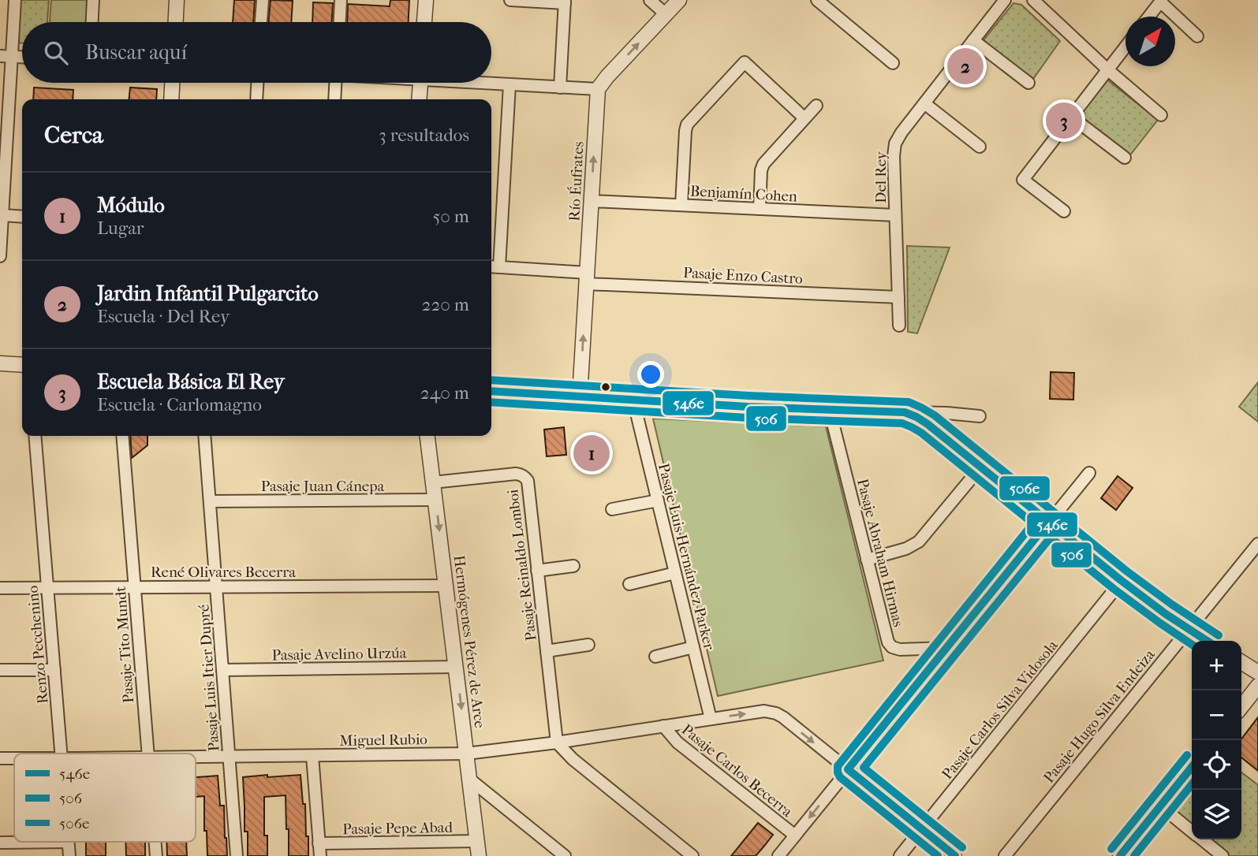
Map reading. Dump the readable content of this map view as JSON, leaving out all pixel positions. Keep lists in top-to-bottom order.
{
  "streets": {
    "street": [
      "Del Rey",
      "Río Éufrates",
      "Benjamín Cohen",
      "Pasaje Enzo Castro",
      "Pasaje Juan Cánepa",
      "Pasaje Abraham Hirmas",
      "Pasaje Luis Hernández Parker",
      "Pasaje Reinaldo Lomboi",
      "René Olivares Becerra",
      "Hermógenes Pérez de Arce",
      "Renzo Pecchenino",
      "Pasaje Tito Mundt",
      "Pasaje Avelino Urzúa",
      "Pasaje Luis Itier Dupré",
      "Pasaje Carlos Silva Vidosola",
      "Pasaje Hugo Silva Endeiza",
      "Miguel Rubio",
      "Pasaje Carlos Becerra",
      "Pasaje Pepe Abad"
    ]
  },
  "crossings": [
    ["Del Rey", "Benjamín Cohen"],
    ["Del Rey", "Pasaje Enzo Castro"],
    ["Río Éufrates", "Benjamín Cohen"],
    ["Río Éufrates", "Pasaje Enzo Castro"],
    ["Pasaje Juan Cánepa", "Hermógenes Pérez de Arce"],
    ["Pasaje Juan Cánepa", "Pasaje Luis Itier Dupré"],
    ["Pasaje Luis Hernández Parker", "Miguel Rubio"],
    ["Pasaje Reinaldo Lomboi", "Hermógenes Pérez de Arce"],
    ["Pasaje Reinaldo Lomboi", "Miguel Rubio"],
    ["René Olivares Becerra", "Hermógenes Pérez de Arce"],
    ["René Olivares Becerra", "Renzo Pecchenino"],
    ["René Olivares Becerra", "Pasaje Tito Mundt"],
    ["René Olivares Becerra", "Pasaje Luis Itier Dupré"],
    ["Hermógenes Pérez de Arce", "Pasaje Avelino Urzúa"],
    ["Hermógenes Pérez de Arce", "Miguel Rubio"],
    ["Hermógenes Pérez de Arce", "Pasaje Pepe Abad"],
    ["Pasaje Avelino Urzúa", "Pasaje Luis Itier Dupré"],
    ["Pasaje Luis Itier Dupré", "Miguel Rubio"],
    ["Miguel Rubio", "Pasaje Carlos Becerra"]
  ],
  "one_way": ["Hermógenes Pérez de Arce"],
  "lines": ["transit line 506e", "transit line 546e", "transit line 506"],
  "legend": ["546e", "506", "506e"],
  "north": "top right",
  "page": {
    "search": "Buscar aquí",
    "pins": ["2", "3", "1"],
    "heading": ["Cerca", "3 resultados"],
    "list": [
      {
        "mark": "1",
        "name": "Módulo",
        "note": "Lugar",
        "value": "50 m"
      },
      {
        "mark": "2",
        "name": "Jardin Infantil Pulgarcito",
        "note": "Escuela · Del Rey",
        "value": "220 m"
      },
      {
        "mark": "3",
        "name": "Escuela Básica El Rey",
        "note": "Escuela · Carlomagno",
        "value": "240 m"
      }
    ],
    "map_buttons": ["+", "−"]
  }
}
